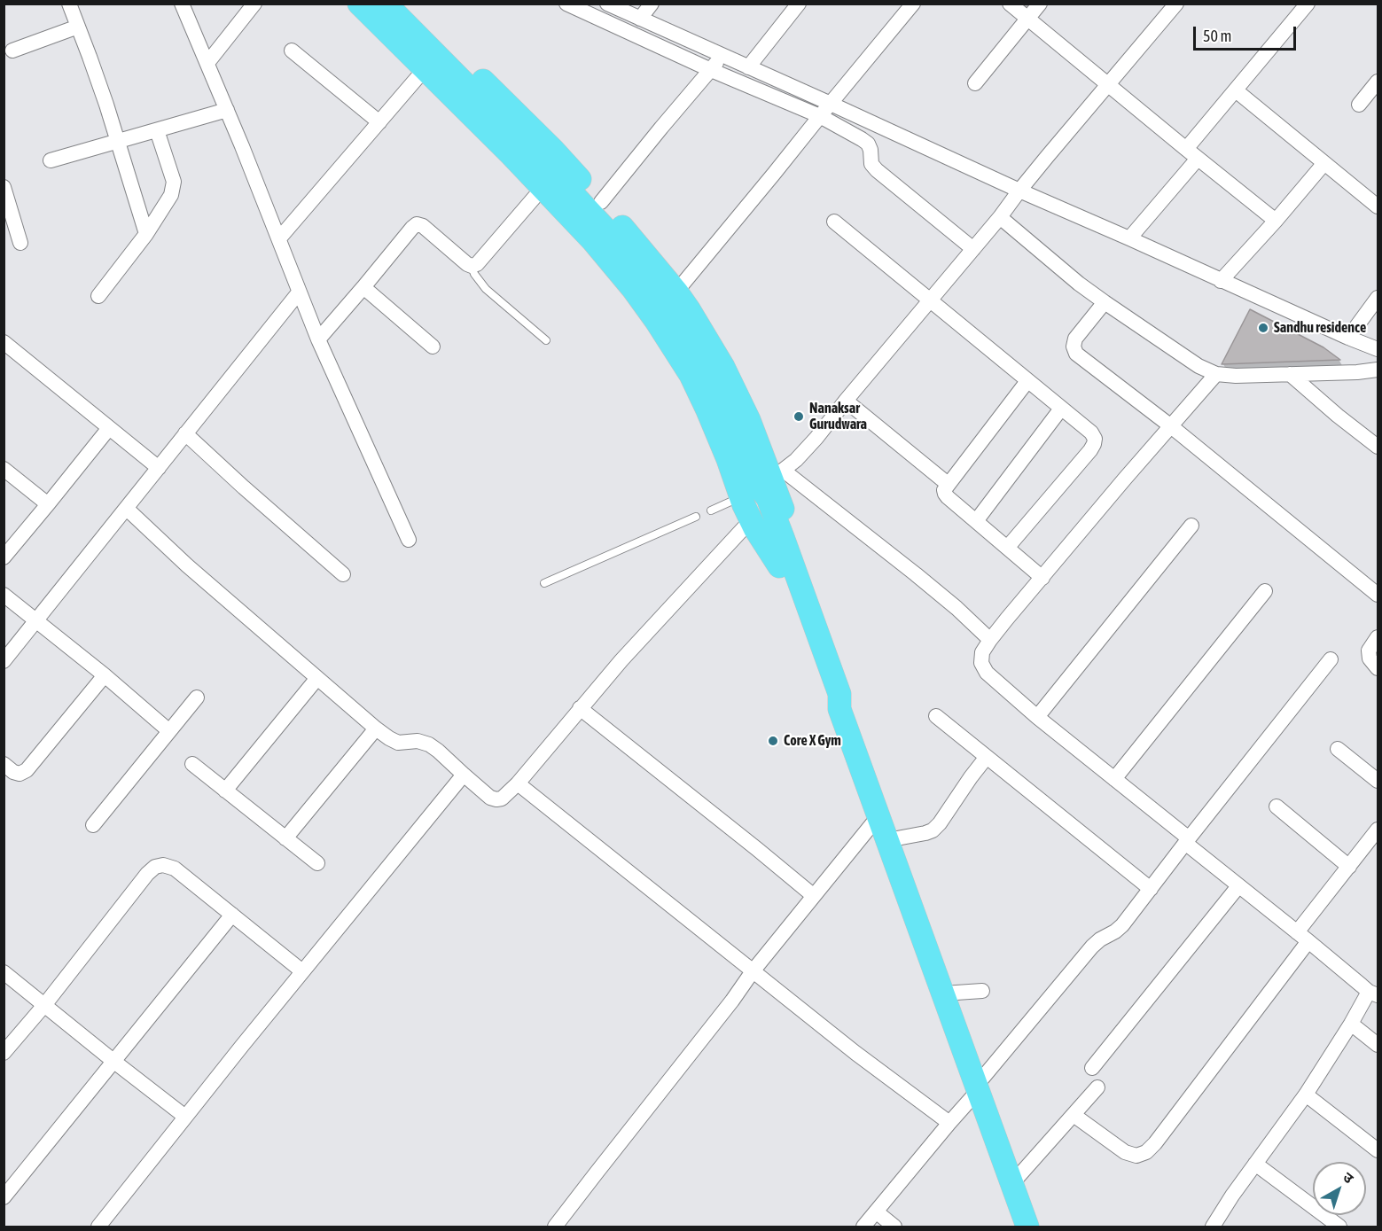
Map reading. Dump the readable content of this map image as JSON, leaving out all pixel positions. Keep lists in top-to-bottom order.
{
  "places": ["Sandhu residence", "Nanaksar Gurudwara", "Core X Gym"],
  "scale_bar": "50 m",
  "north": "top right"
}
